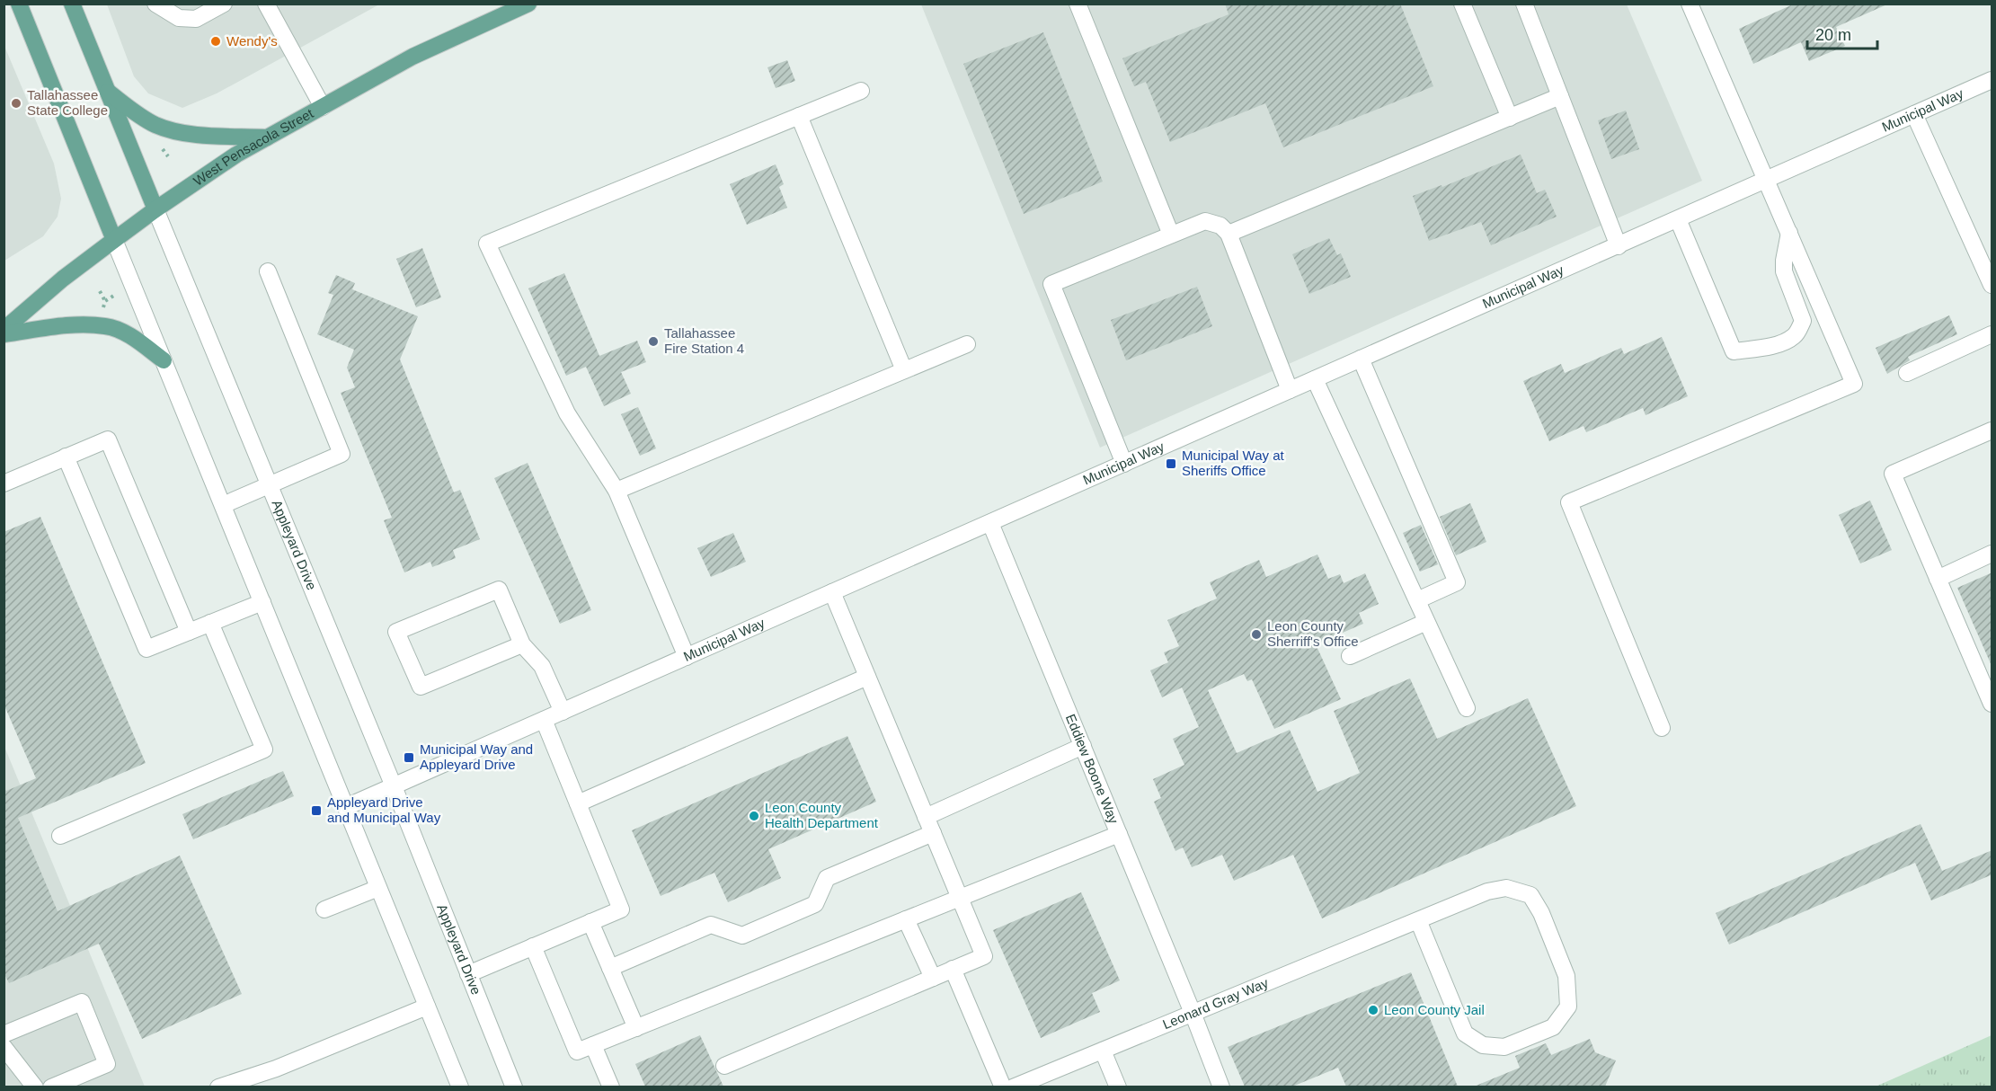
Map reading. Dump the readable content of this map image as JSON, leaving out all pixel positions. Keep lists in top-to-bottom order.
{
  "streets": {
    "main road": ["West Pensacola Street", "Appleyard Drive"],
    "street": ["Municipal Way", "Eddiew Boone Way", "Leonard Gray Way"]
  },
  "crossings": [
    ["Municipal Way", "Appleyard Drive"],
    ["Municipal Way", "Eddiew Boone Way"],
    ["West Pensacola Street", "Appleyard Drive"],
    ["Eddiew Boone Way", "Leonard Gray Way"]
  ],
  "places": {
    "other": [
      "Wendy's",
      "Tallahassee State College",
      "Tallahassee Fire Station 4",
      "Leon County Sherriff's Office",
      "Leon County Health Department",
      "Leon County Jail"
    ],
    "transit": ["Municipal Way at Sheriffs Office", "Municipal Way and Appleyard Drive", "Appleyard Drive and Municipal Way"]
  },
  "scale_bar": "20 m"
}
